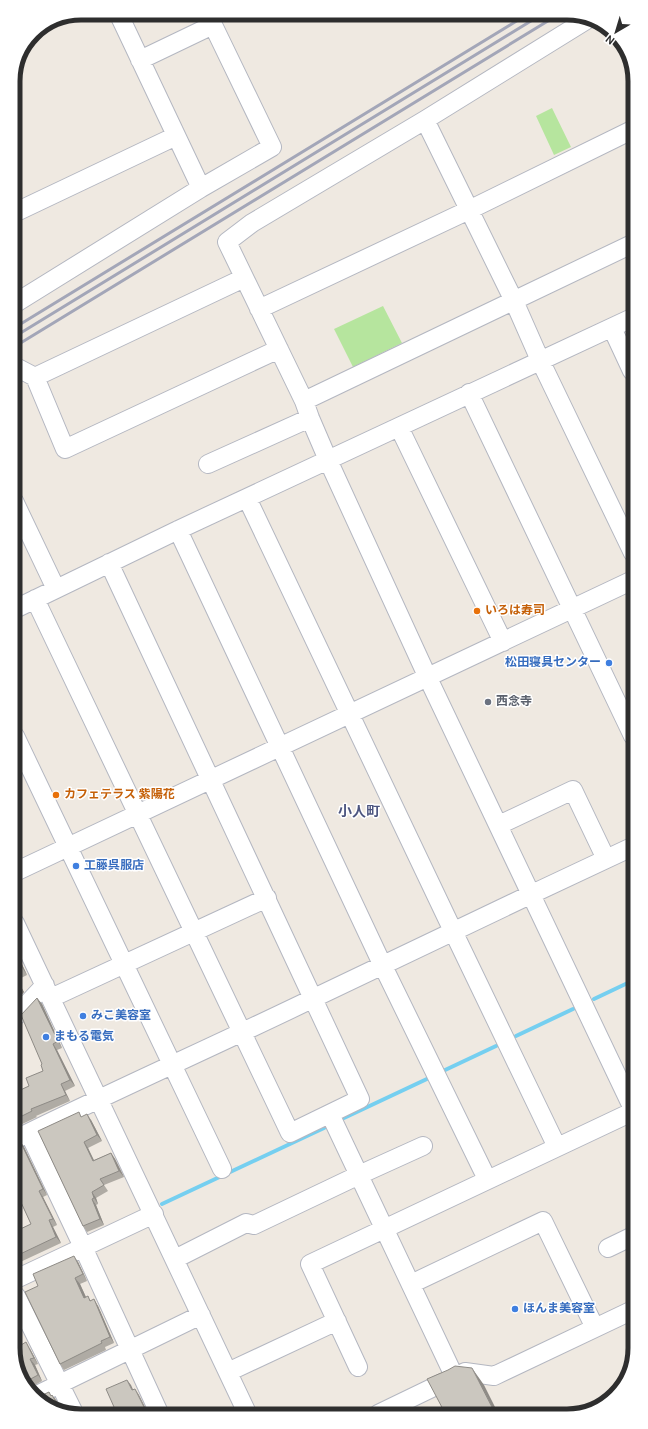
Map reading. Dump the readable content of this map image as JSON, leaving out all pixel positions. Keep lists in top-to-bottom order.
{
  "districts": ["小人町"],
  "places": [
    "いろは寿司",
    "松田寝具センター",
    "西念寺",
    "カフェテラス 紫陽花",
    "工藤呉服店",
    "みこ美容室",
    "まもる電気",
    "ほんま美容室"
  ],
  "north": "bottom left"
}
